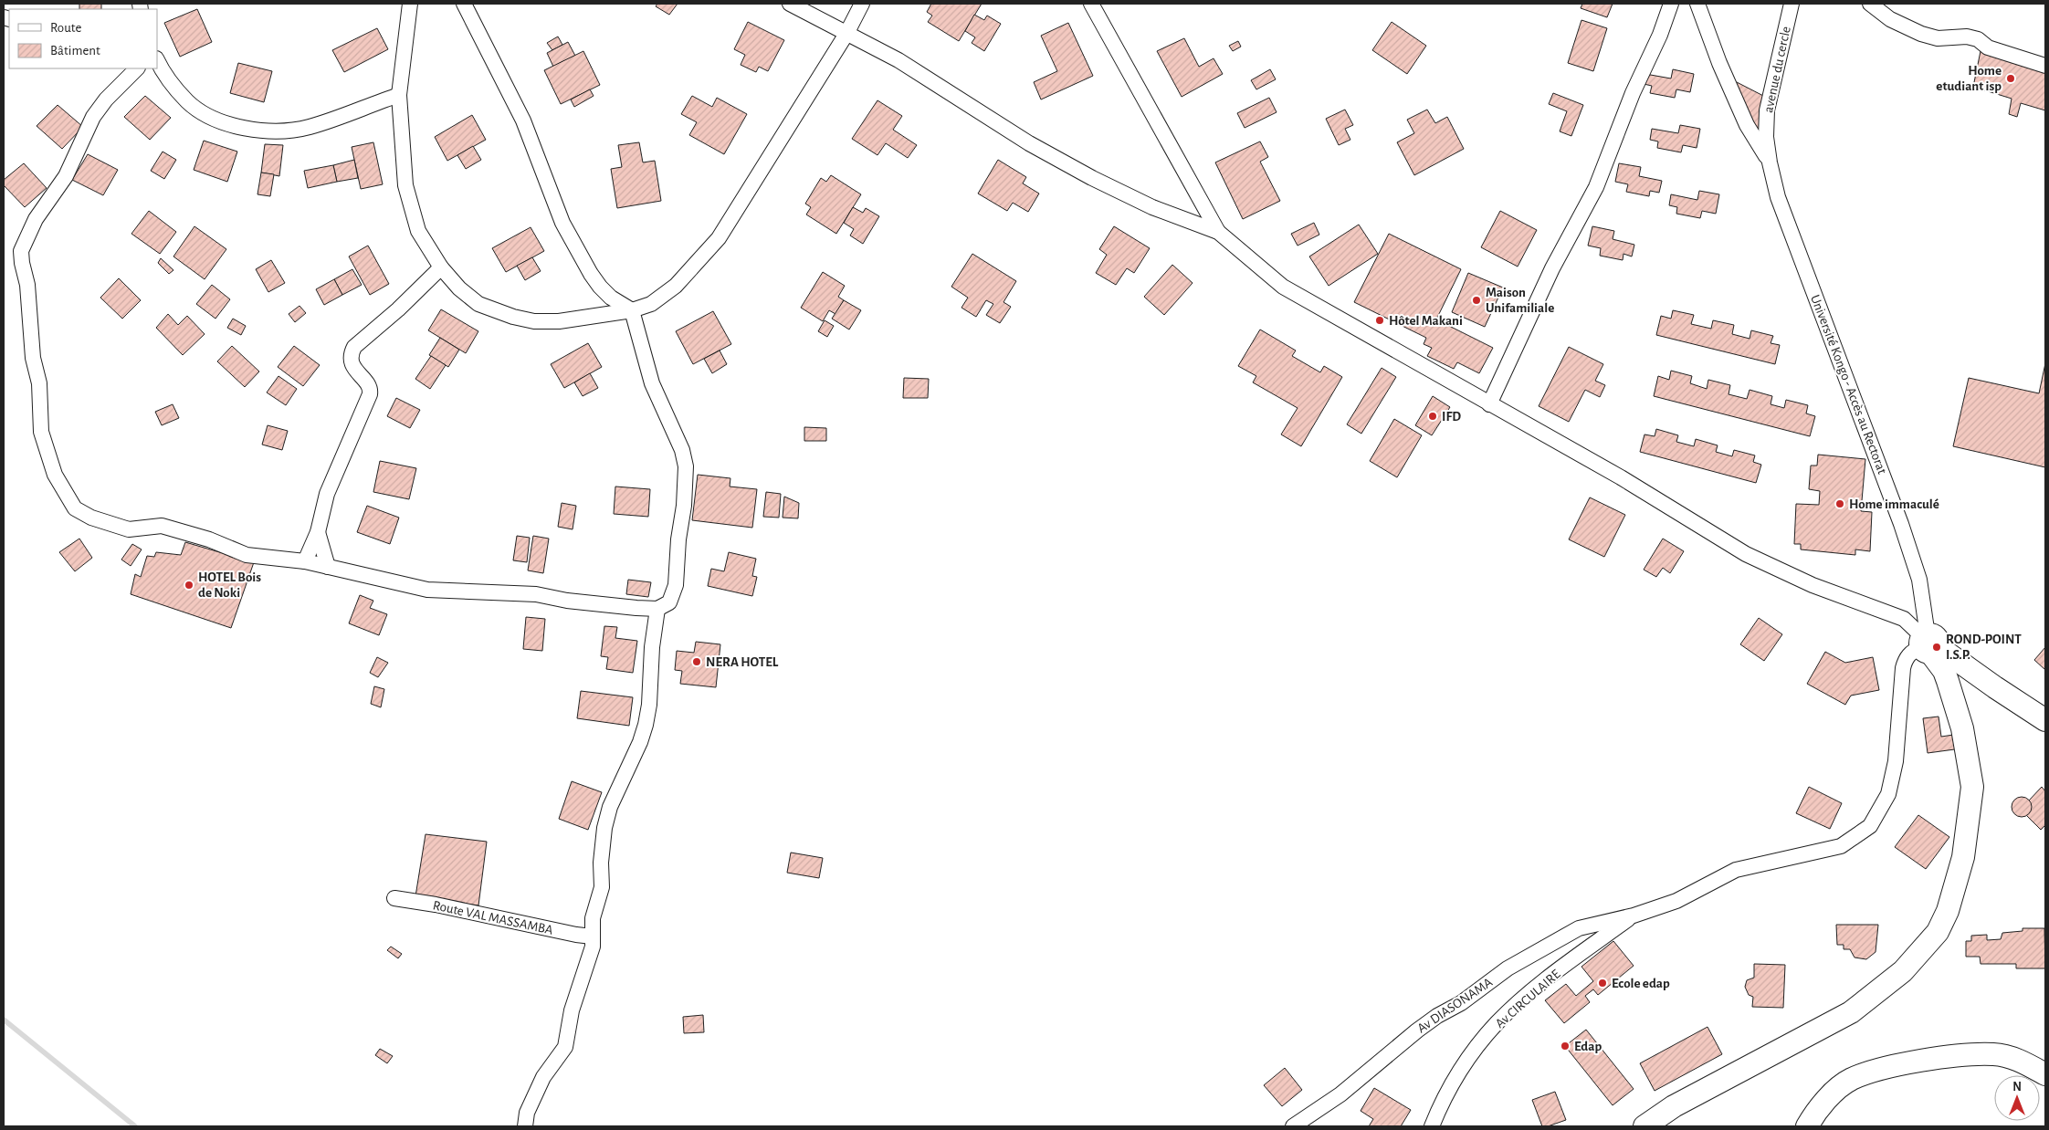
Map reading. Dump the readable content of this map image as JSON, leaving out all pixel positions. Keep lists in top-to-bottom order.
{
  "streets": {
    "street": [
      "avenue du cercle",
      "Université Kongo - Accès au Rectorat",
      "Route VAL MASSAMBA",
      "Av CIRCULAIRE",
      "Av DIASONAMA"
    ]
  },
  "crossings": [
    ["avenue du cercle", "Université Kongo - Accès au Rectorat"],
    ["Av CIRCULAIRE", "Av DIASONAMA"]
  ],
  "places": [
    "Home etudiant isp",
    "Maison Unifamiliale",
    "Hôtel Makani",
    "IFD",
    "Home immaculé",
    "HOTEL Bois de Noki",
    "ROND-POINT I.S.P.",
    "NERA HOTEL",
    "Ecole edap",
    "Edap"
  ],
  "legend": ["Route", "Bâtiment"],
  "north": "top"
}
